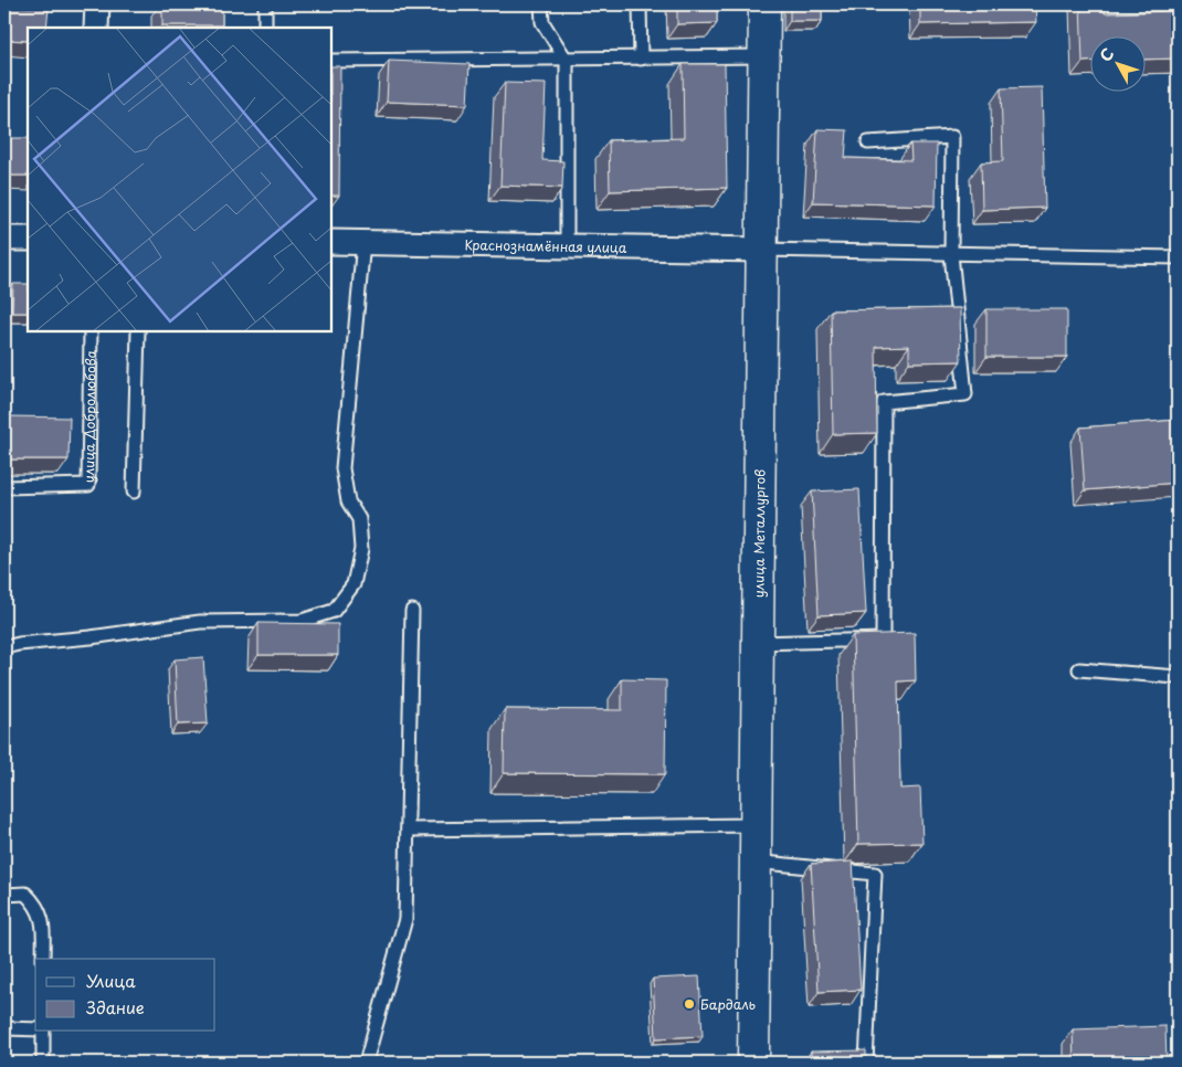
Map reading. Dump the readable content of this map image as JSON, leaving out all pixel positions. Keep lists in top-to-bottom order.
{
  "streets": {
    "street": ["Краснознамённая улица", "улица Металлургов"],
    "lane": ["улица Добролюбова"]
  },
  "crossings": [
    ["Краснознамённая улица", "улица Металлургов"]
  ],
  "places": ["Бардаль"],
  "legend": ["Улица", "Здание"],
  "north": "top left"
}
